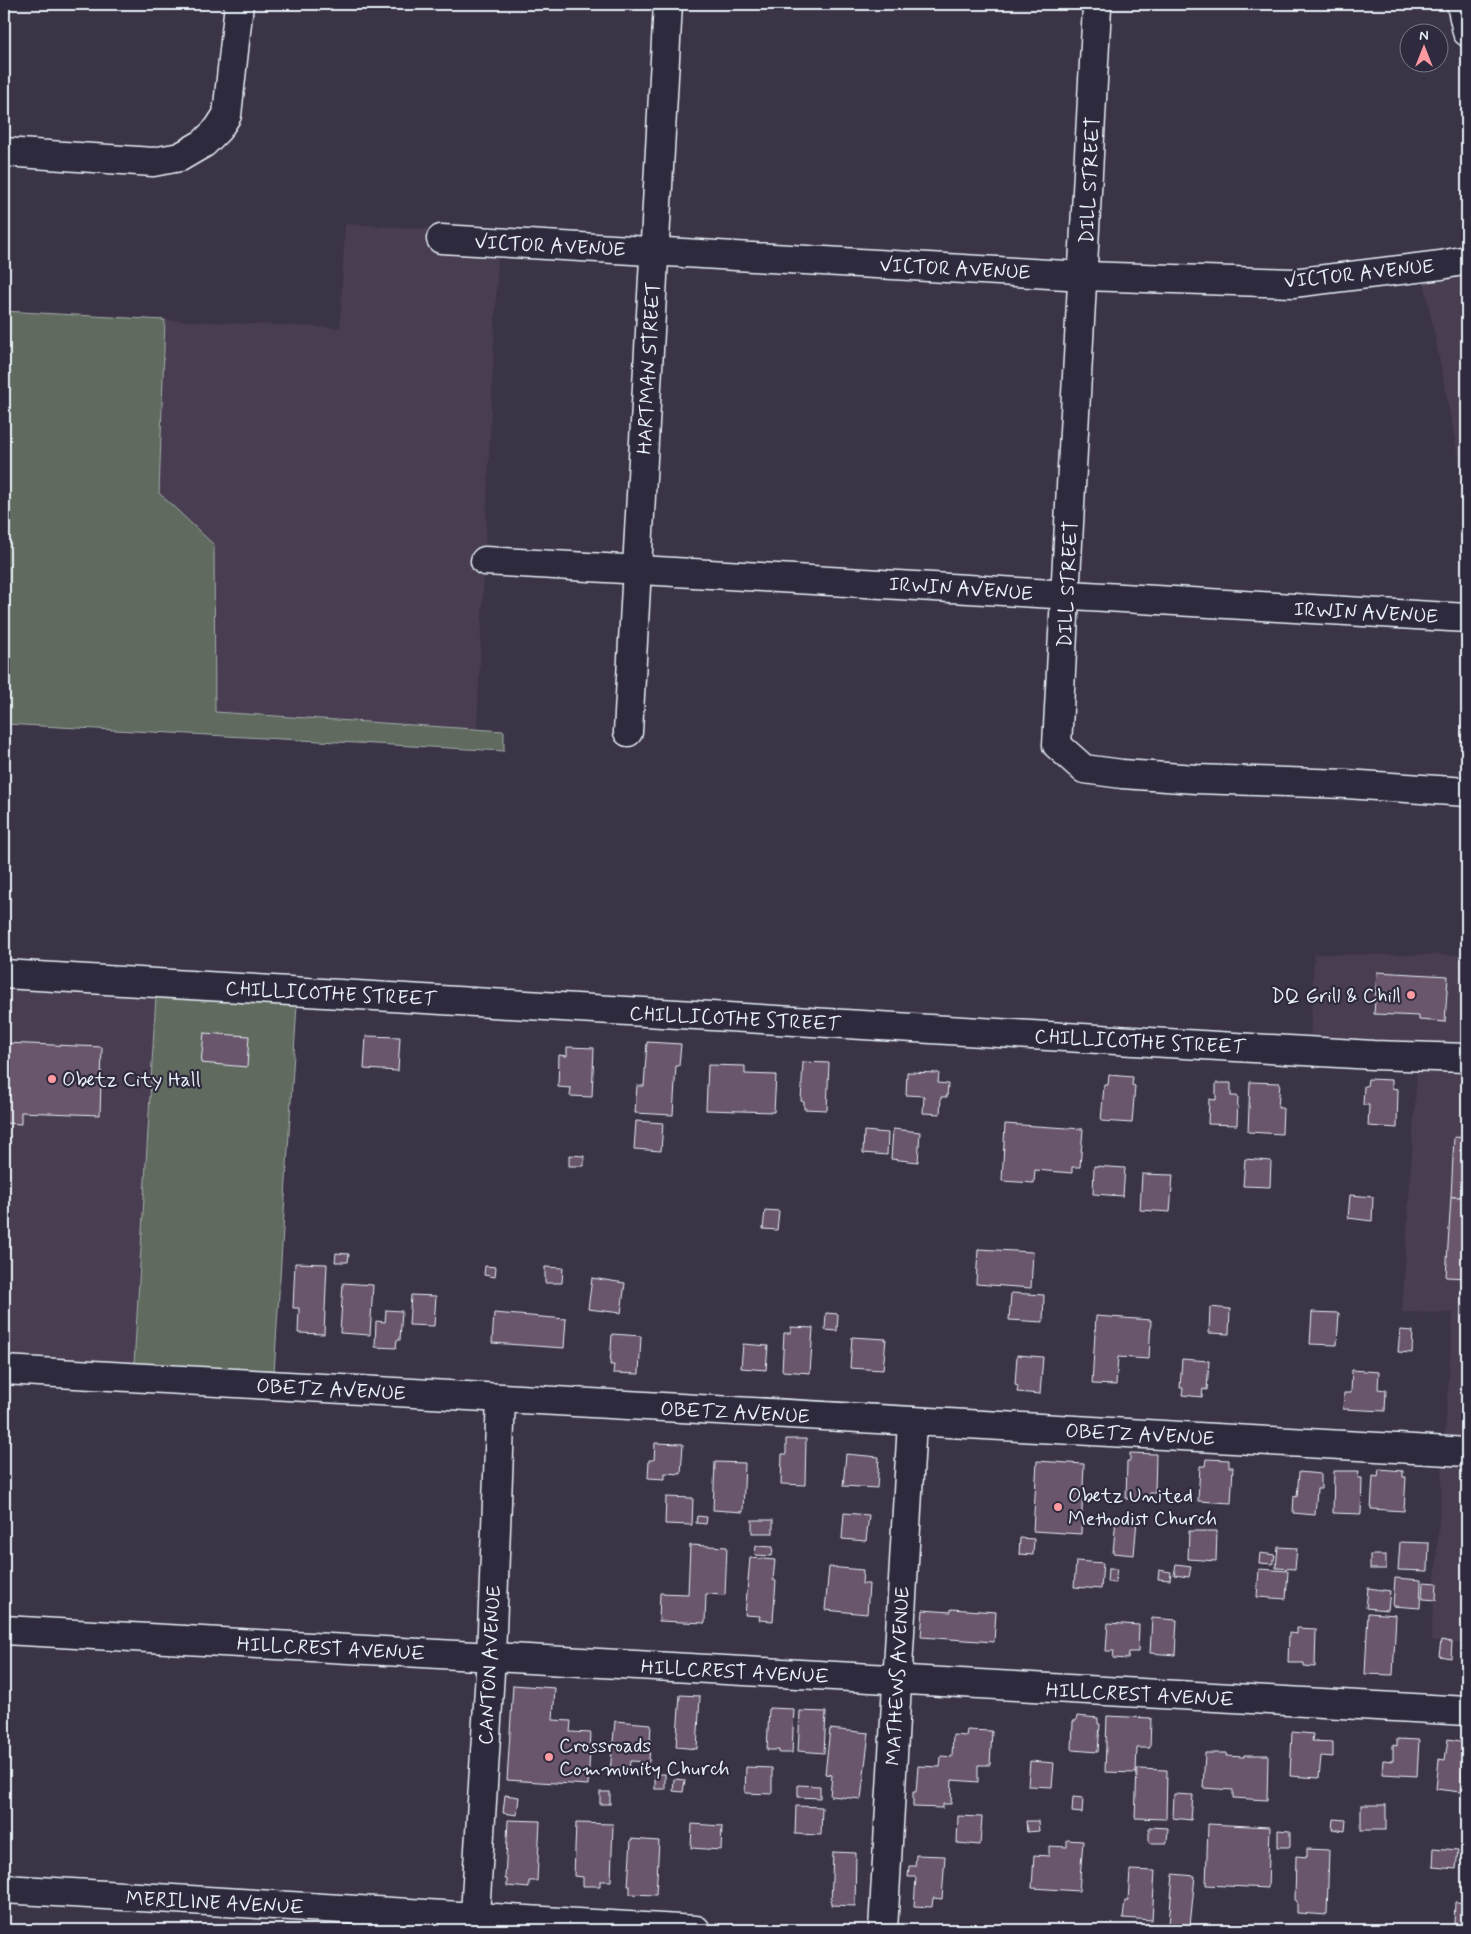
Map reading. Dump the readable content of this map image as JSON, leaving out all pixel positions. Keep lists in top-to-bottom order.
{
  "streets": {
    "street": [
      "DILL STREET",
      "VICTOR AVENUE",
      "HARTMAN STREET",
      "IRWIN AVENUE",
      "CHILLICOTHE STREET",
      "OBETZ AVENUE",
      "HILLCREST AVENUE",
      "CANTON AVENUE",
      "MATHEWS AVENUE",
      "MERILINE AVENUE"
    ]
  },
  "crossings": [
    ["DILL STREET", "VICTOR AVENUE"],
    ["DILL STREET", "IRWIN AVENUE"],
    ["VICTOR AVENUE", "HARTMAN STREET"],
    ["HARTMAN STREET", "IRWIN AVENUE"],
    ["OBETZ AVENUE", "CANTON AVENUE"],
    ["OBETZ AVENUE", "MATHEWS AVENUE"],
    ["HILLCREST AVENUE", "CANTON AVENUE"],
    ["HILLCREST AVENUE", "MATHEWS AVENUE"],
    ["CANTON AVENUE", "MERILINE AVENUE"]
  ],
  "places": [
    "DQ Grill & Chill",
    "Obetz City Hall",
    "Obetz United Methodist Church",
    "Crossroads Community Church"
  ],
  "north": "top"
}
